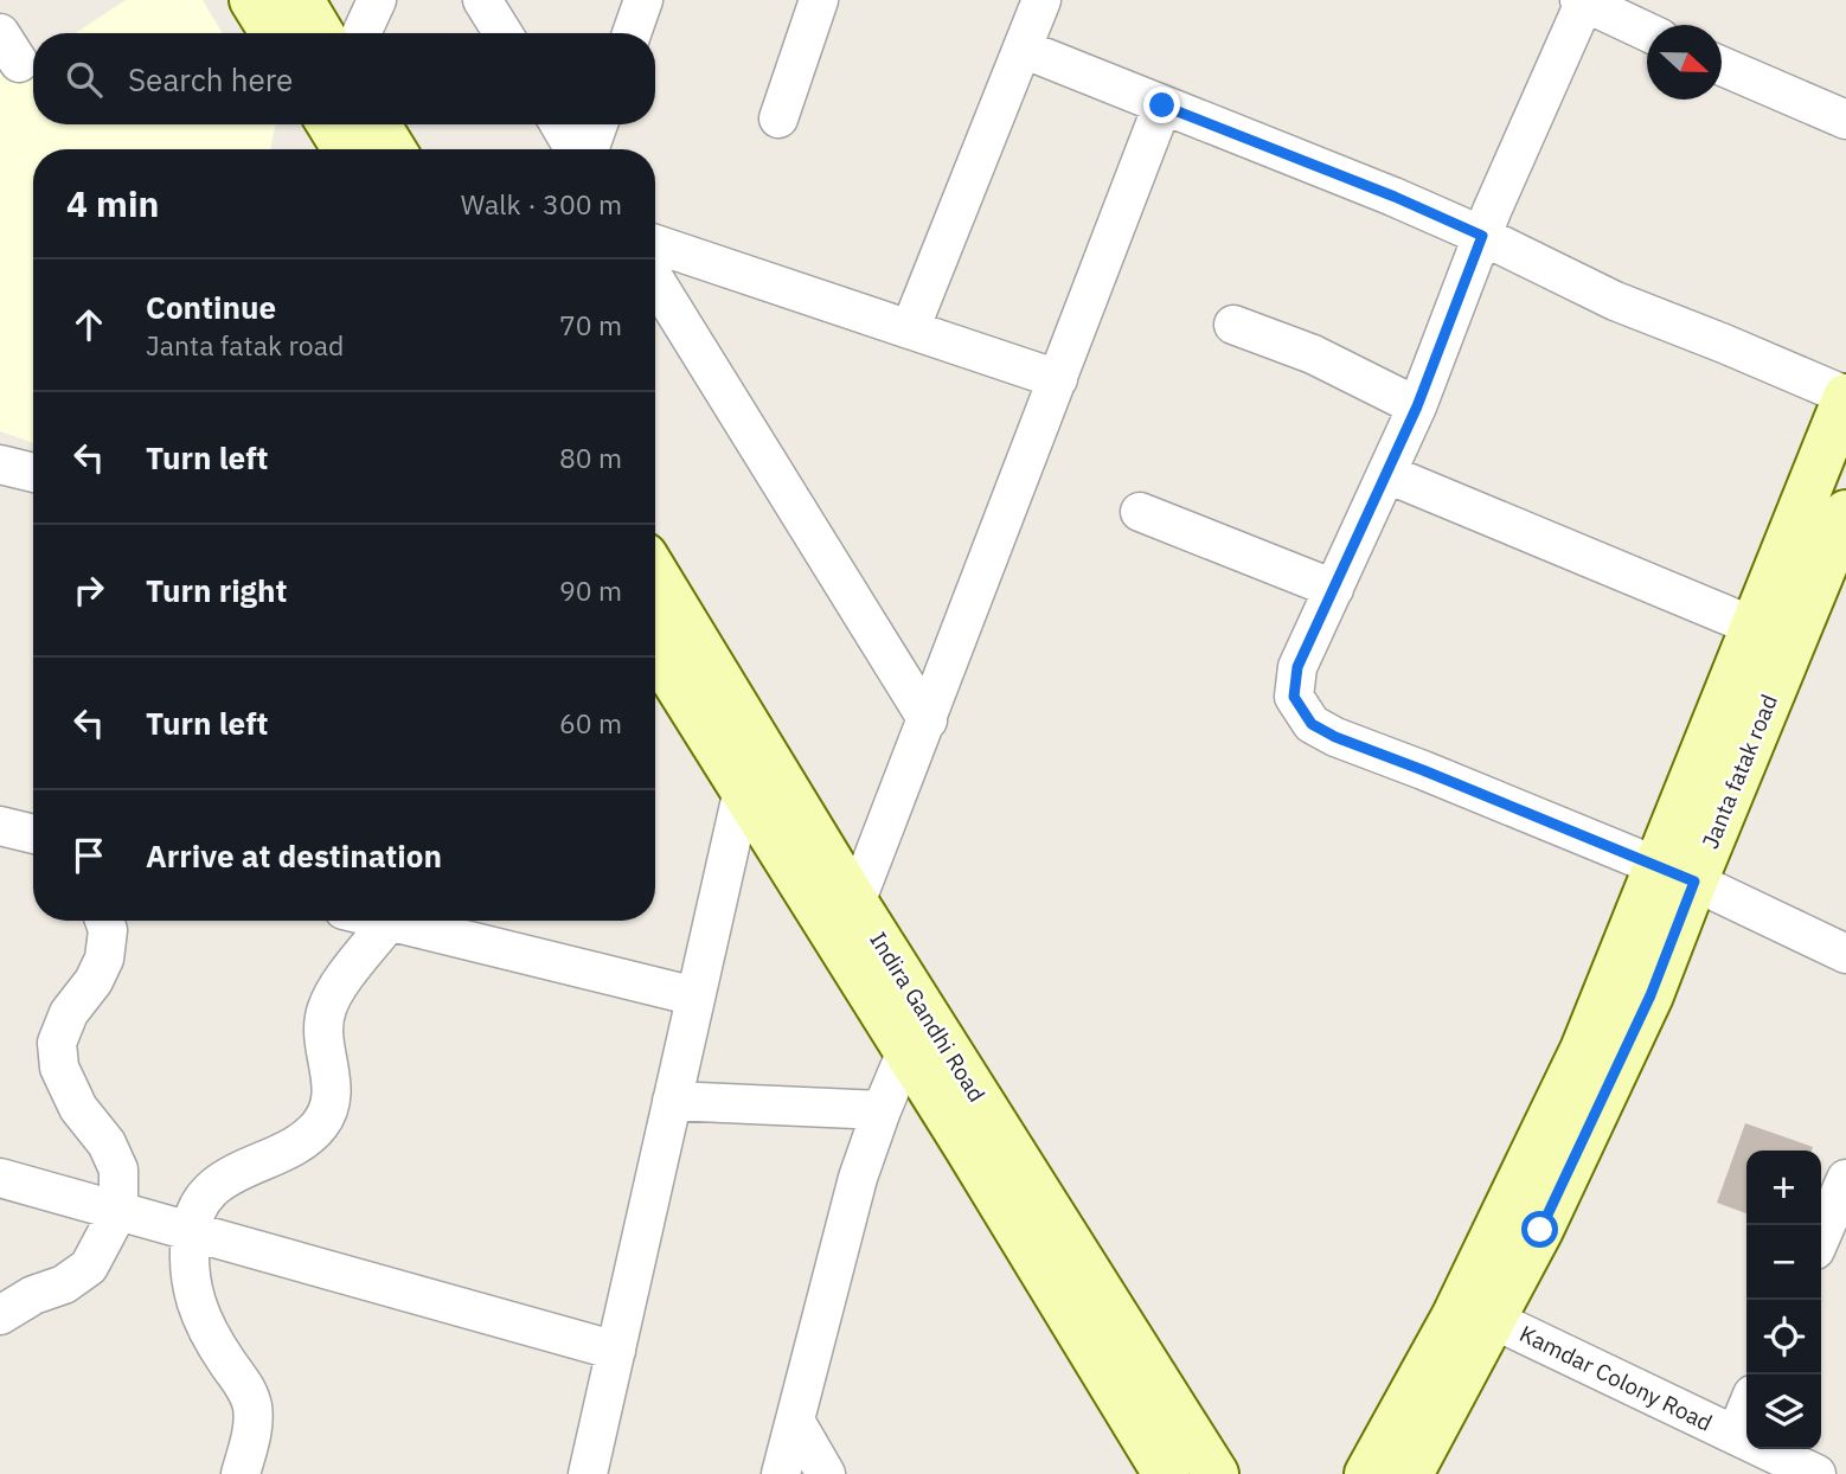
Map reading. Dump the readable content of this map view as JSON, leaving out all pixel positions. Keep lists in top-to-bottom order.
{
  "streets": {
    "main road": ["Janta fatak road", "Indira Gandhi Road"],
    "street": ["Kamdar Colony Road"]
  },
  "crossings": [
    ["Janta fatak road", "Kamdar Colony Road"]
  ],
  "north": "right",
  "page": {
    "search": "Search here",
    "heading": ["4 min", "Walk · 300 m"],
    "list": [
      ["Continue", "Janta fatak road", "70 m"],
      ["Turn left", "80 m"],
      ["Turn right", "90 m"],
      ["Turn left", "60 m"],
      "Arrive at destination"
    ],
    "map_buttons": ["+", "−"]
  }
}
